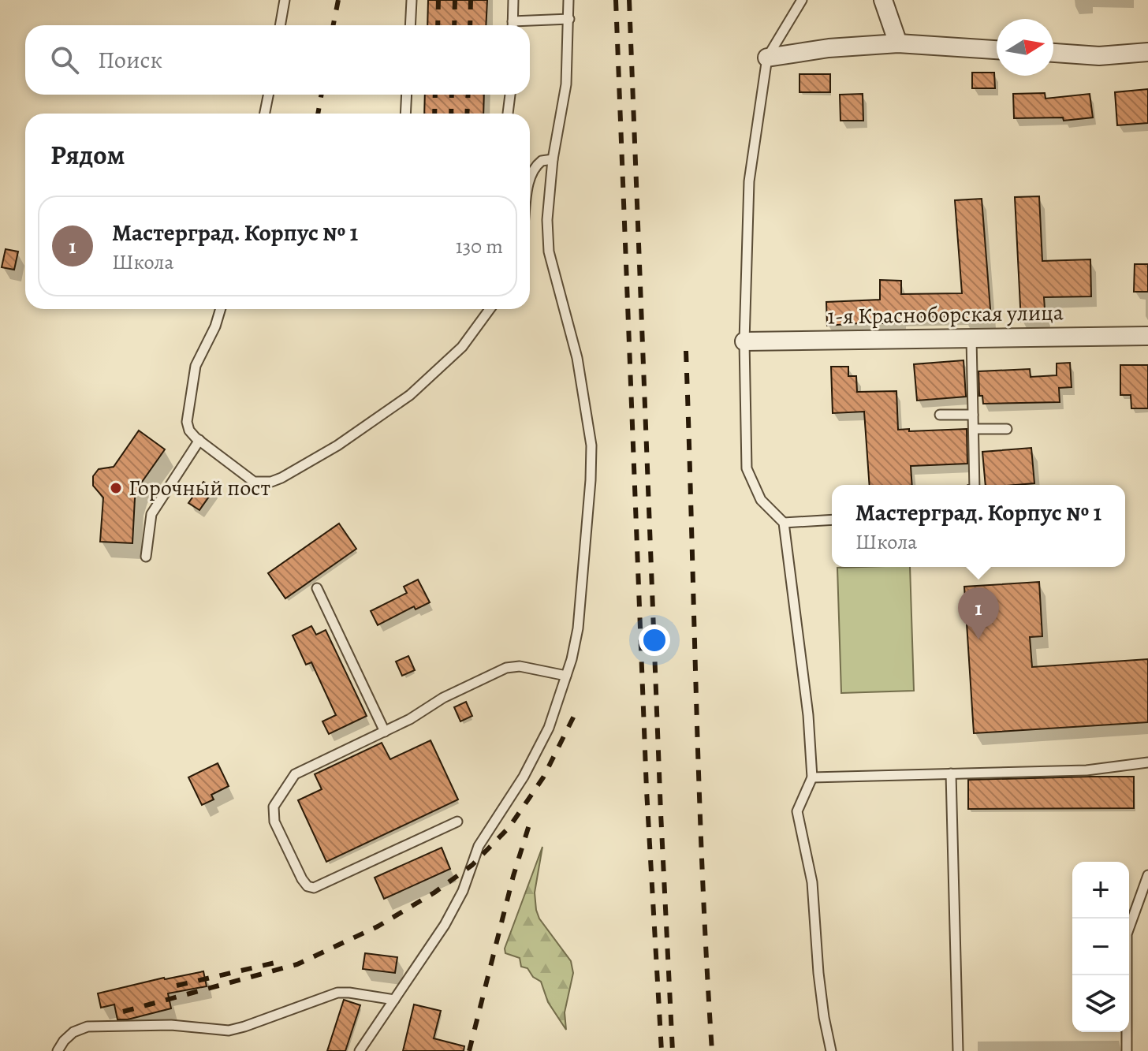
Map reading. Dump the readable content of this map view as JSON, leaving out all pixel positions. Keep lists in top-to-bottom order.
{
  "streets": {
    "street": ["1-я Красноборская улица"]
  },
  "places": ["Горочный пост"],
  "north": "right",
  "page": {
    "search": "Поиск",
    "heading": "Рядом",
    "list": [
      {
        "mark": "1",
        "name": "Мастерград. Корпус № 1",
        "note": "Школа",
        "value": "130 m"
      }
    ],
    "popup": ["Мастерград. Корпус № 1", "Школа"],
    "pins": "1",
    "map_buttons": ["+", "−"]
  }
}
